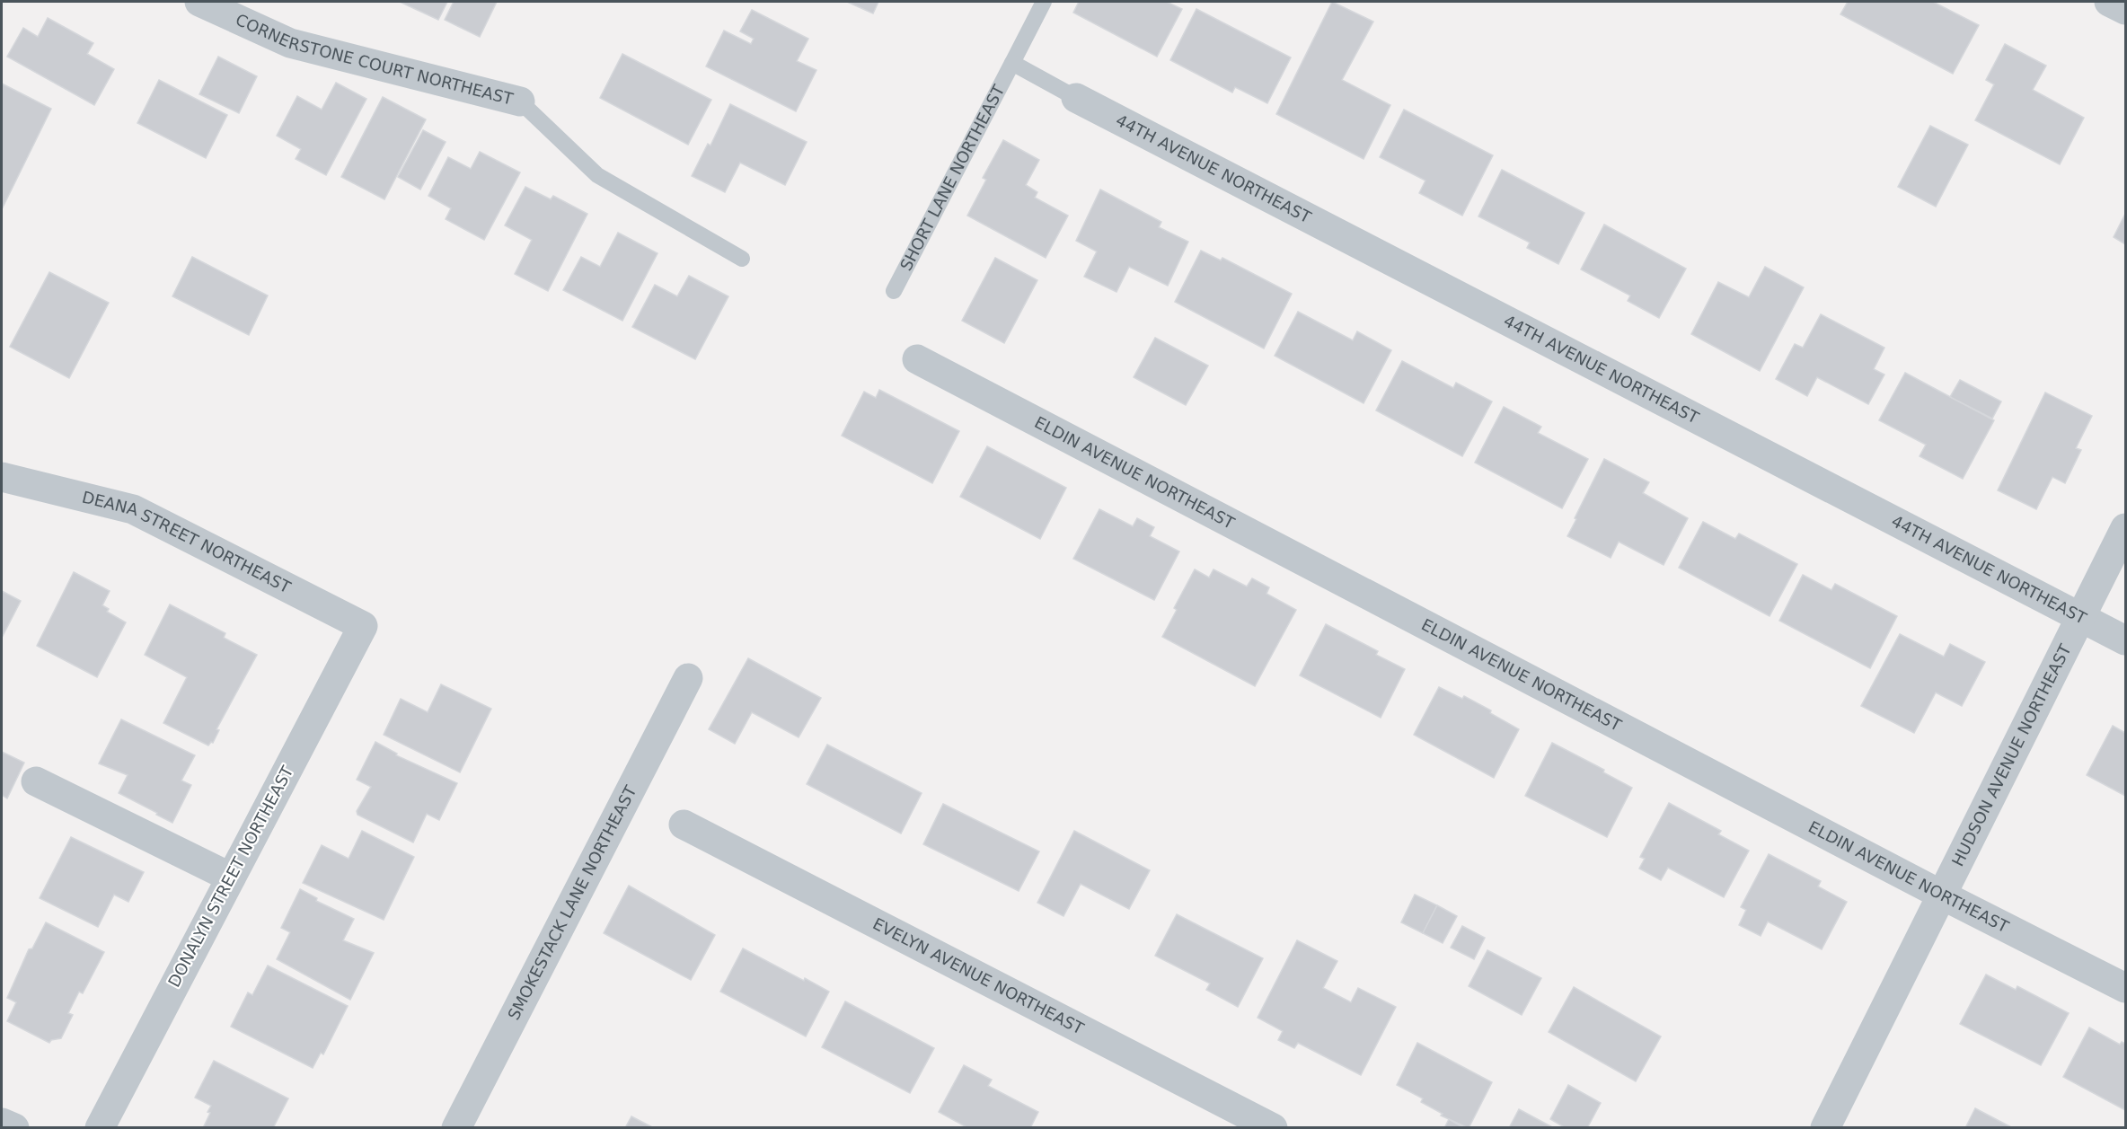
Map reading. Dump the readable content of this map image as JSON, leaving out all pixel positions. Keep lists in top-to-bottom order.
{
  "streets": {
    "street": [
      "CORNERSTONE COURT NORTHEAST",
      "44TH AVENUE NORTHEAST",
      "ELDIN AVENUE NORTHEAST",
      "DEANA STREET NORTHEAST",
      "HUDSON AVENUE NORTHEAST",
      "DONALYN STREET NORTHEAST",
      "SMOKESTACK LANE NORTHEAST",
      "EVELYN AVENUE NORTHEAST"
    ],
    "lane": ["SHORT LANE NORTHEAST"]
  },
  "crossings": [
    ["44TH AVENUE NORTHEAST", "HUDSON AVENUE NORTHEAST"],
    ["ELDIN AVENUE NORTHEAST", "HUDSON AVENUE NORTHEAST"],
    ["DEANA STREET NORTHEAST", "DONALYN STREET NORTHEAST"]
  ]
}
